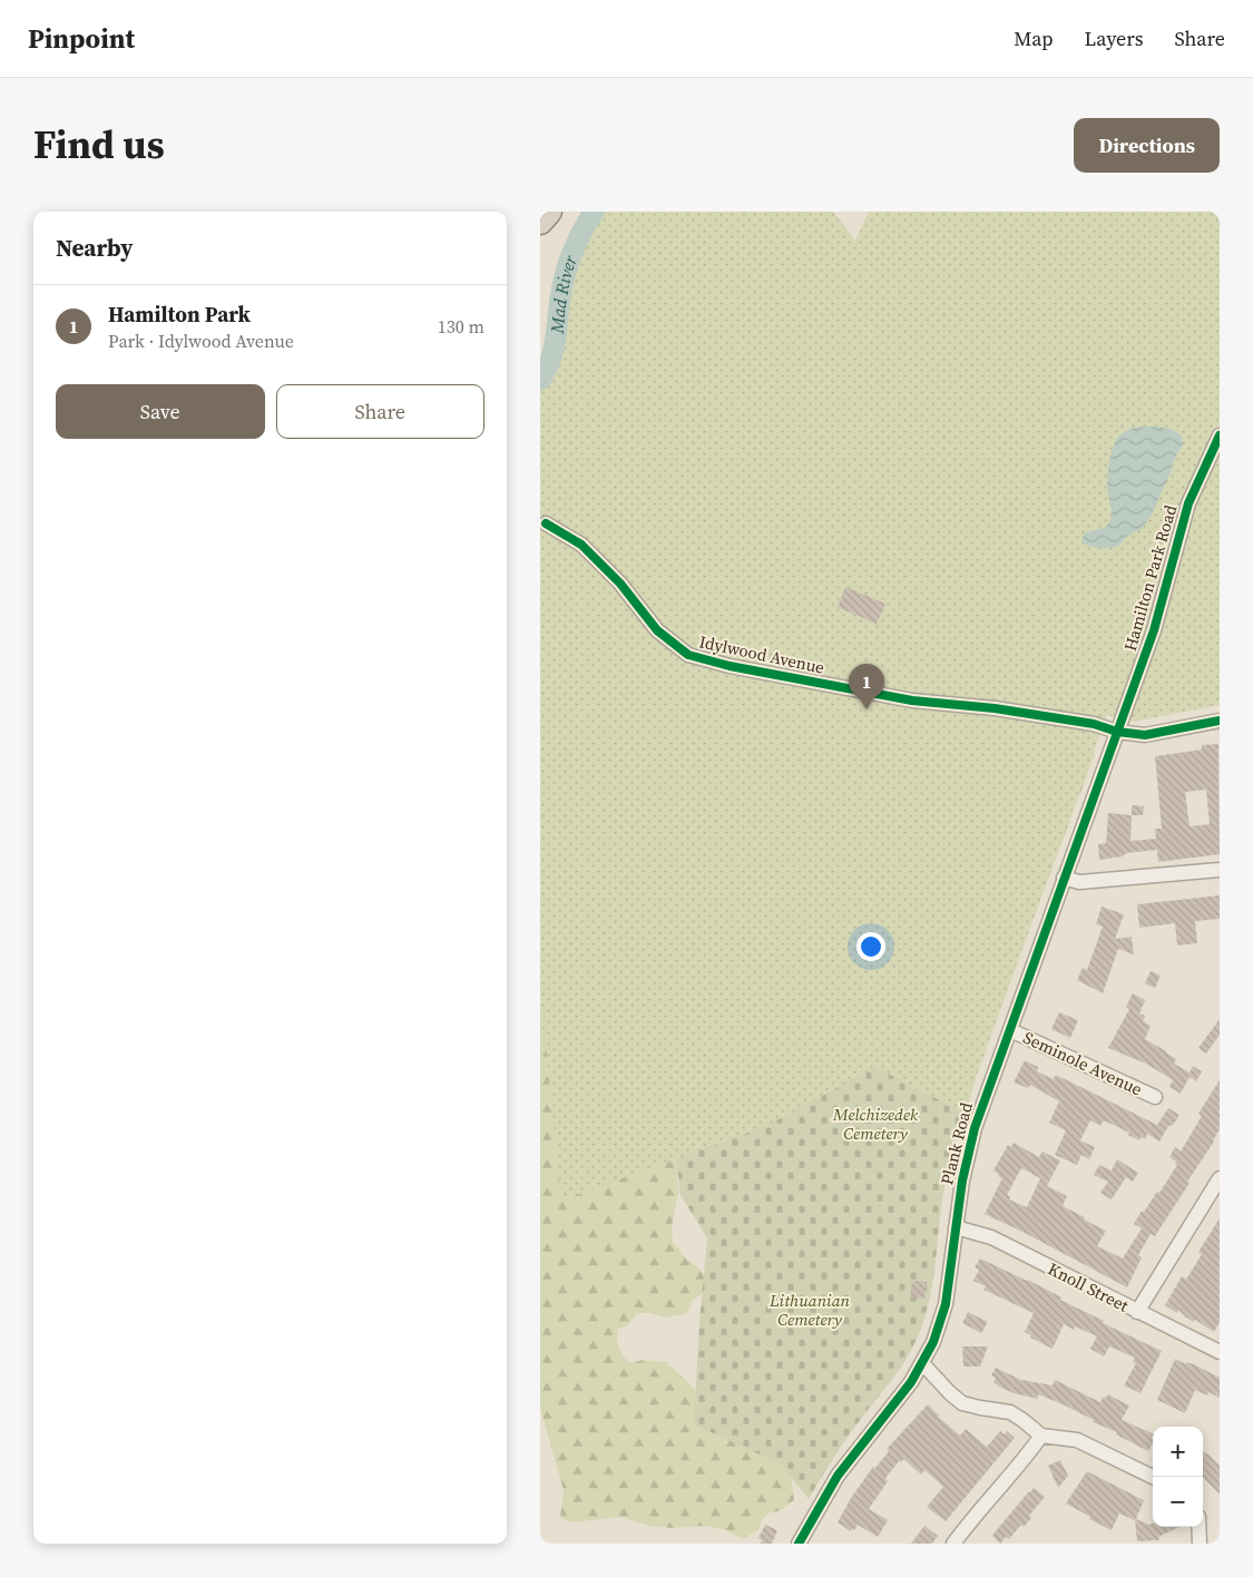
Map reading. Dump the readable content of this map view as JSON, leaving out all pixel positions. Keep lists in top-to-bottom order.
{
  "streets": {
    "street": [
      "Hamilton Park Road",
      "Idylwood Avenue",
      "Seminole Avenue",
      "Plank Road",
      "Knoll Street"
    ]
  },
  "crossings": [
    ["Hamilton Park Road", "Idylwood Avenue"],
    ["Hamilton Park Road", "Plank Road"],
    ["Idylwood Avenue", "Plank Road"],
    ["Seminole Avenue", "Plank Road"],
    ["Plank Road", "Knoll Street"]
  ],
  "water": ["Mad River"],
  "parks": ["Melchizedek Cemetery", "Lithuanian Cemetery"],
  "page": {
    "header": "Pinpoint",
    "nav": ["Map", "Layers", "Share"],
    "title": "Find us",
    "buttons": [
      "Directions",
      ["Save", "Share"]
    ],
    "heading": "Nearby",
    "list": [
      {
        "mark": "1",
        "name": "Hamilton Park",
        "note": "Park · Idylwood Avenue",
        "value": "130 m"
      }
    ],
    "pins": "1",
    "map_buttons": ["+", "−"]
  }
}
